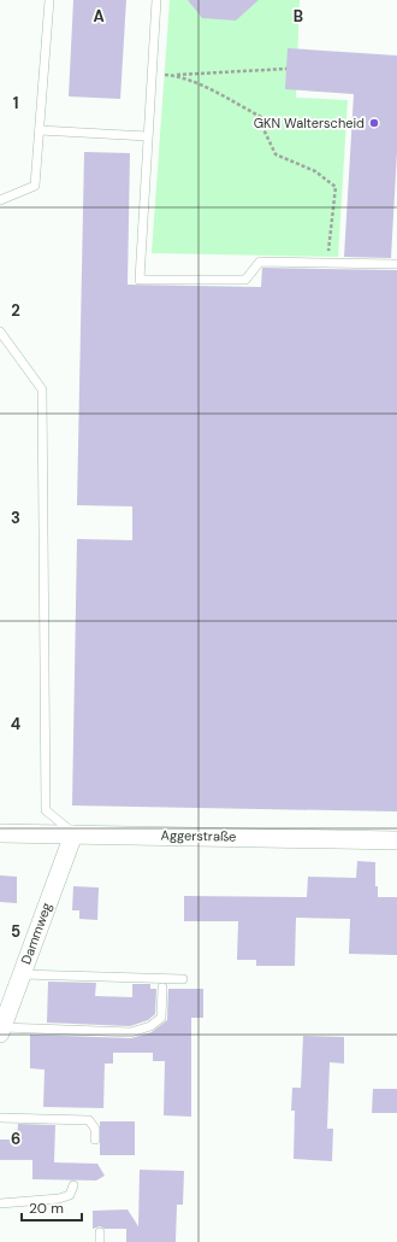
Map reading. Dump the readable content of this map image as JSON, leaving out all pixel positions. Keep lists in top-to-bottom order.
{
  "streets": {
    "street": ["Aggerstraße", "Dammweg"]
  },
  "crossings": [
    ["Aggerstraße", "Dammweg"]
  ],
  "places": ["GKN Walterscheid"],
  "scale_bar": "20 m",
  "grid": {
    "columns": ["A", "B"],
    "rows": [
      "1",
      "2",
      "3",
      "4",
      "5",
      "6"
    ]
  }
}
